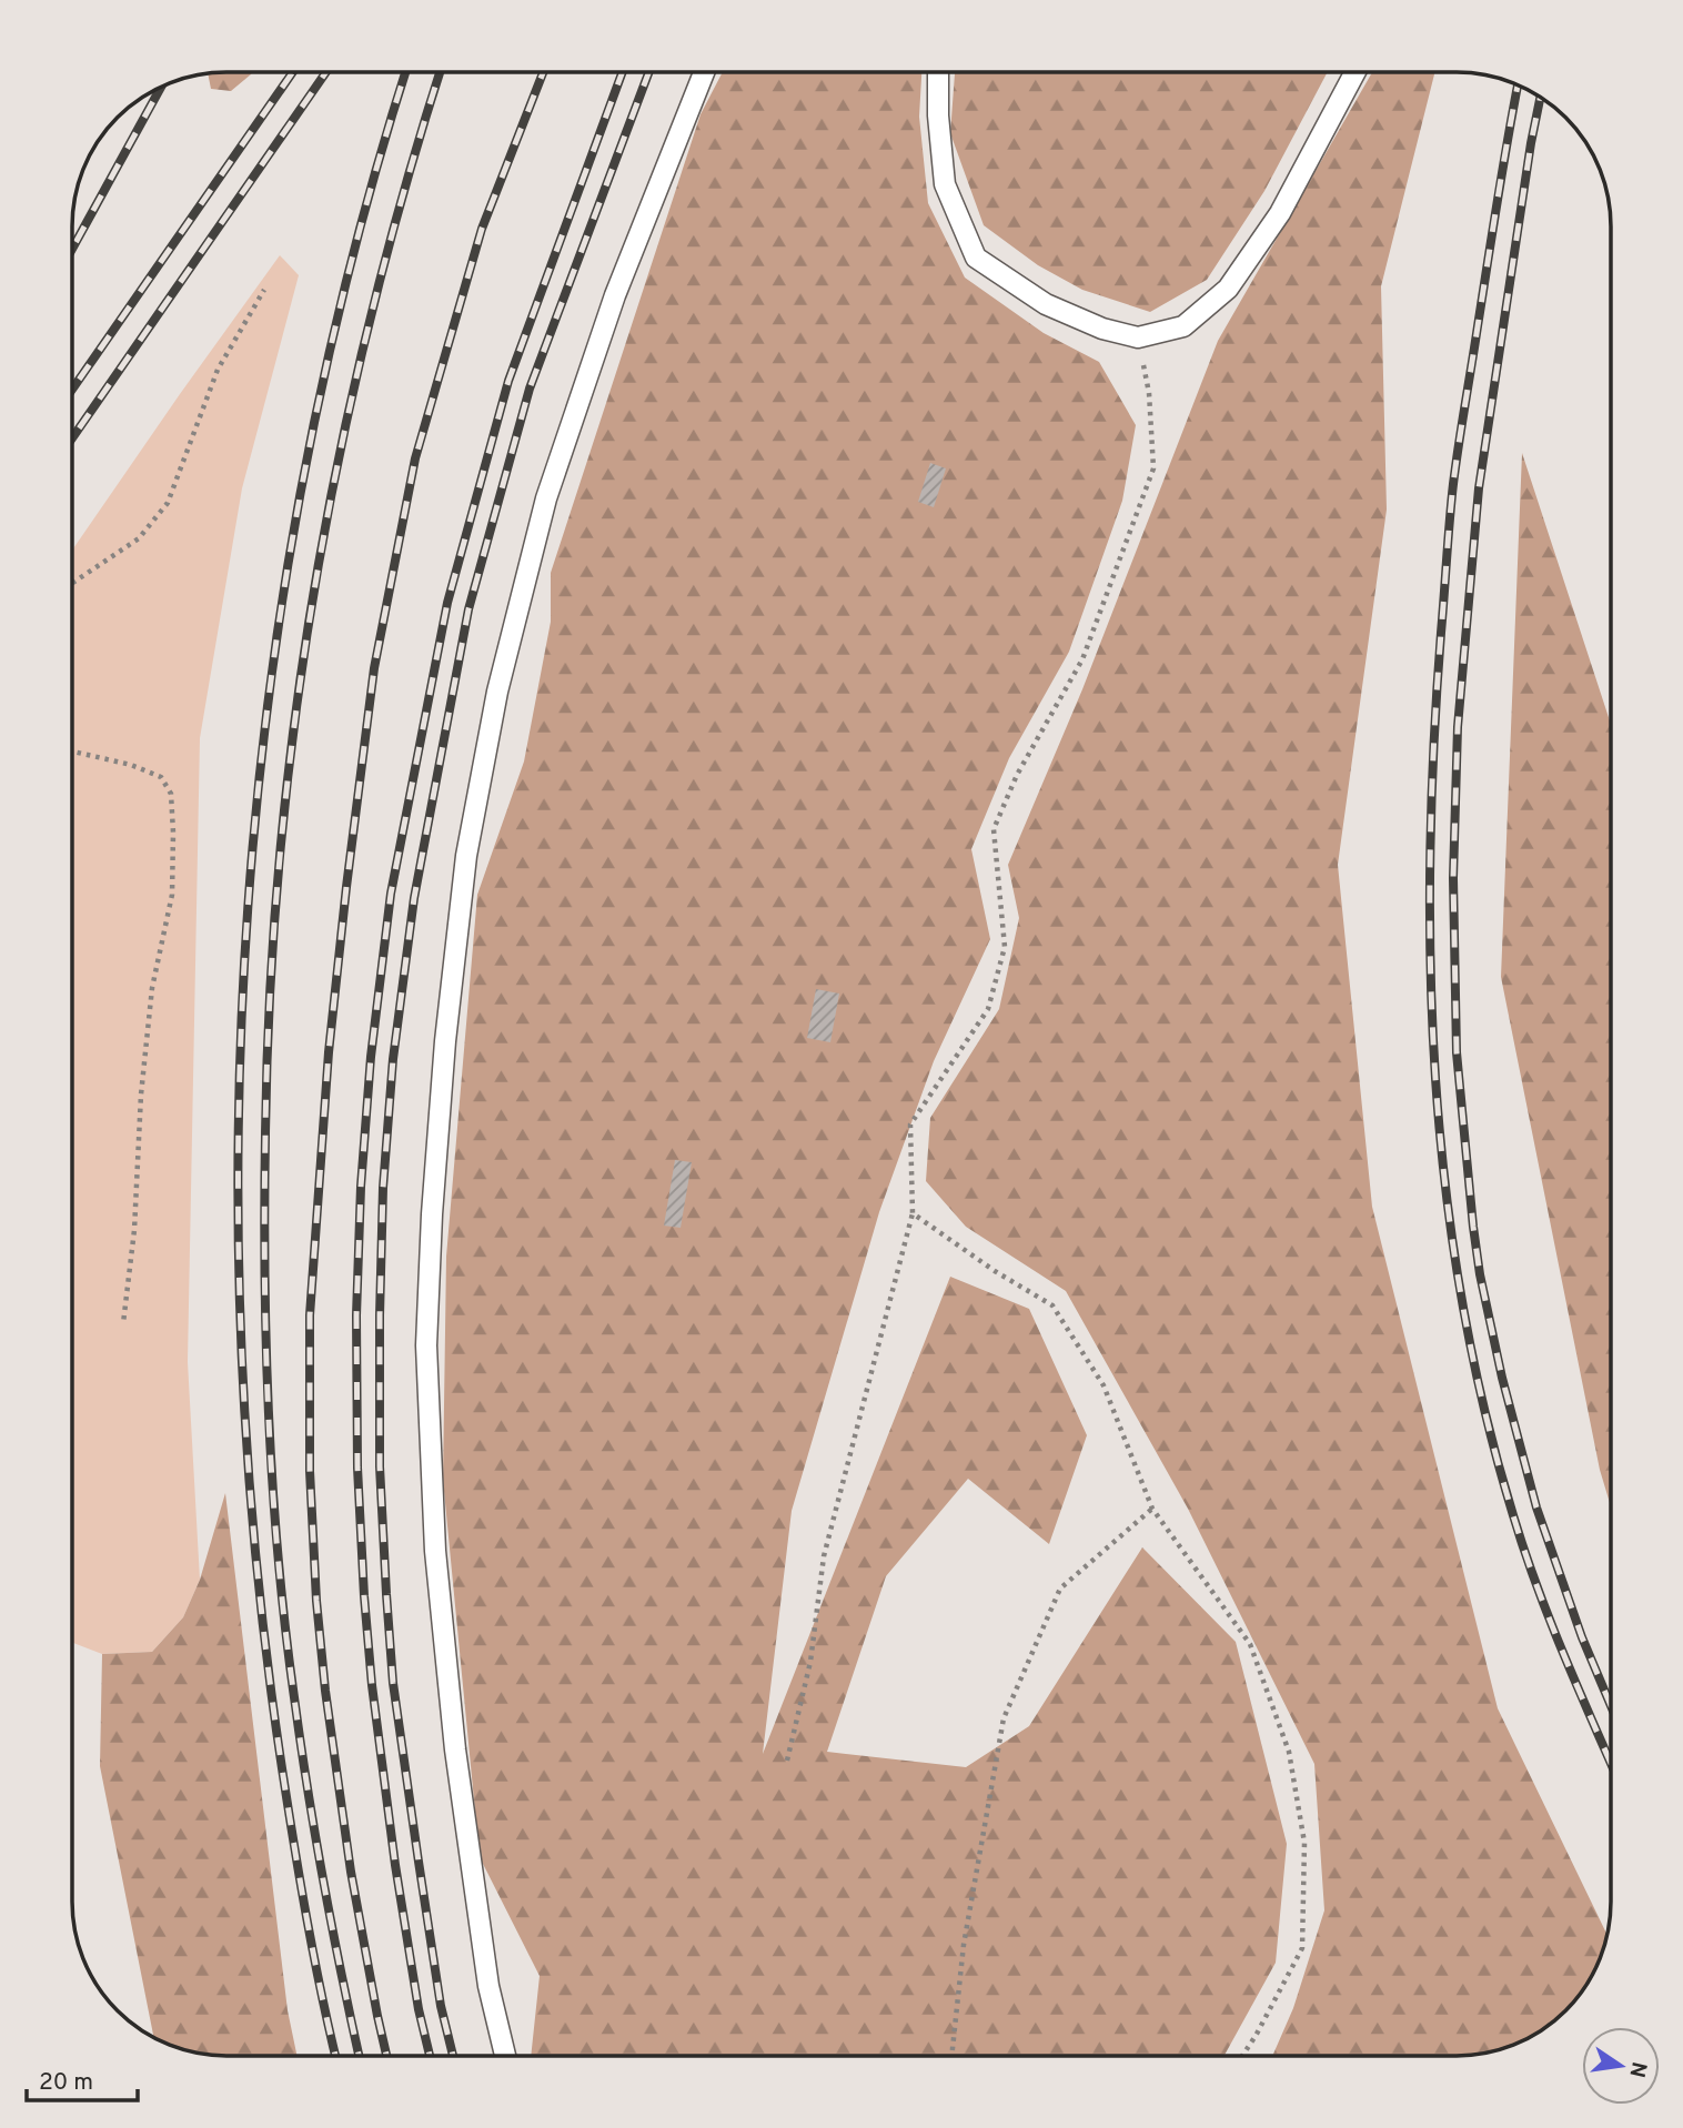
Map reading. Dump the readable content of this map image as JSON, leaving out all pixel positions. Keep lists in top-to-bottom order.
{
  "scale_bar": "20 m",
  "north": "right"
}
